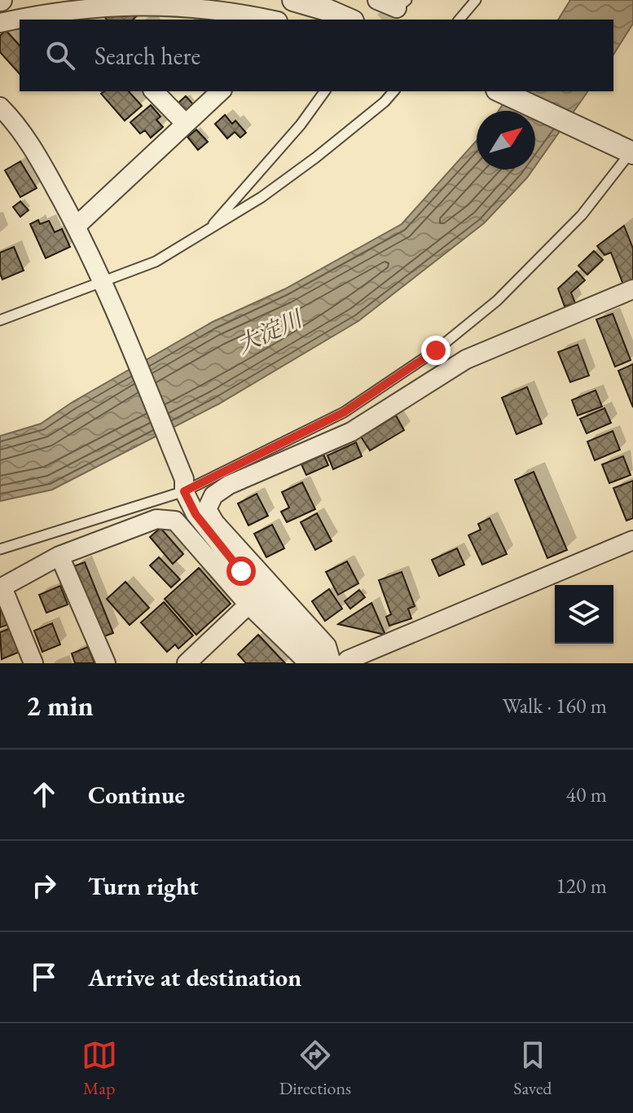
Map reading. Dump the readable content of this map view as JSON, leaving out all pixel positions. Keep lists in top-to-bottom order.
{
  "water": ["大淀川"],
  "north": "top right",
  "page": {
    "search": "Search here",
    "heading": ["2 min", "Walk · 160 m"],
    "list": [
      ["Continue", "40 m"],
      ["Turn right", "120 m"],
      "Arrive at destination"
    ],
    "nav": ["Map", "Directions", "Saved"]
  }
}
